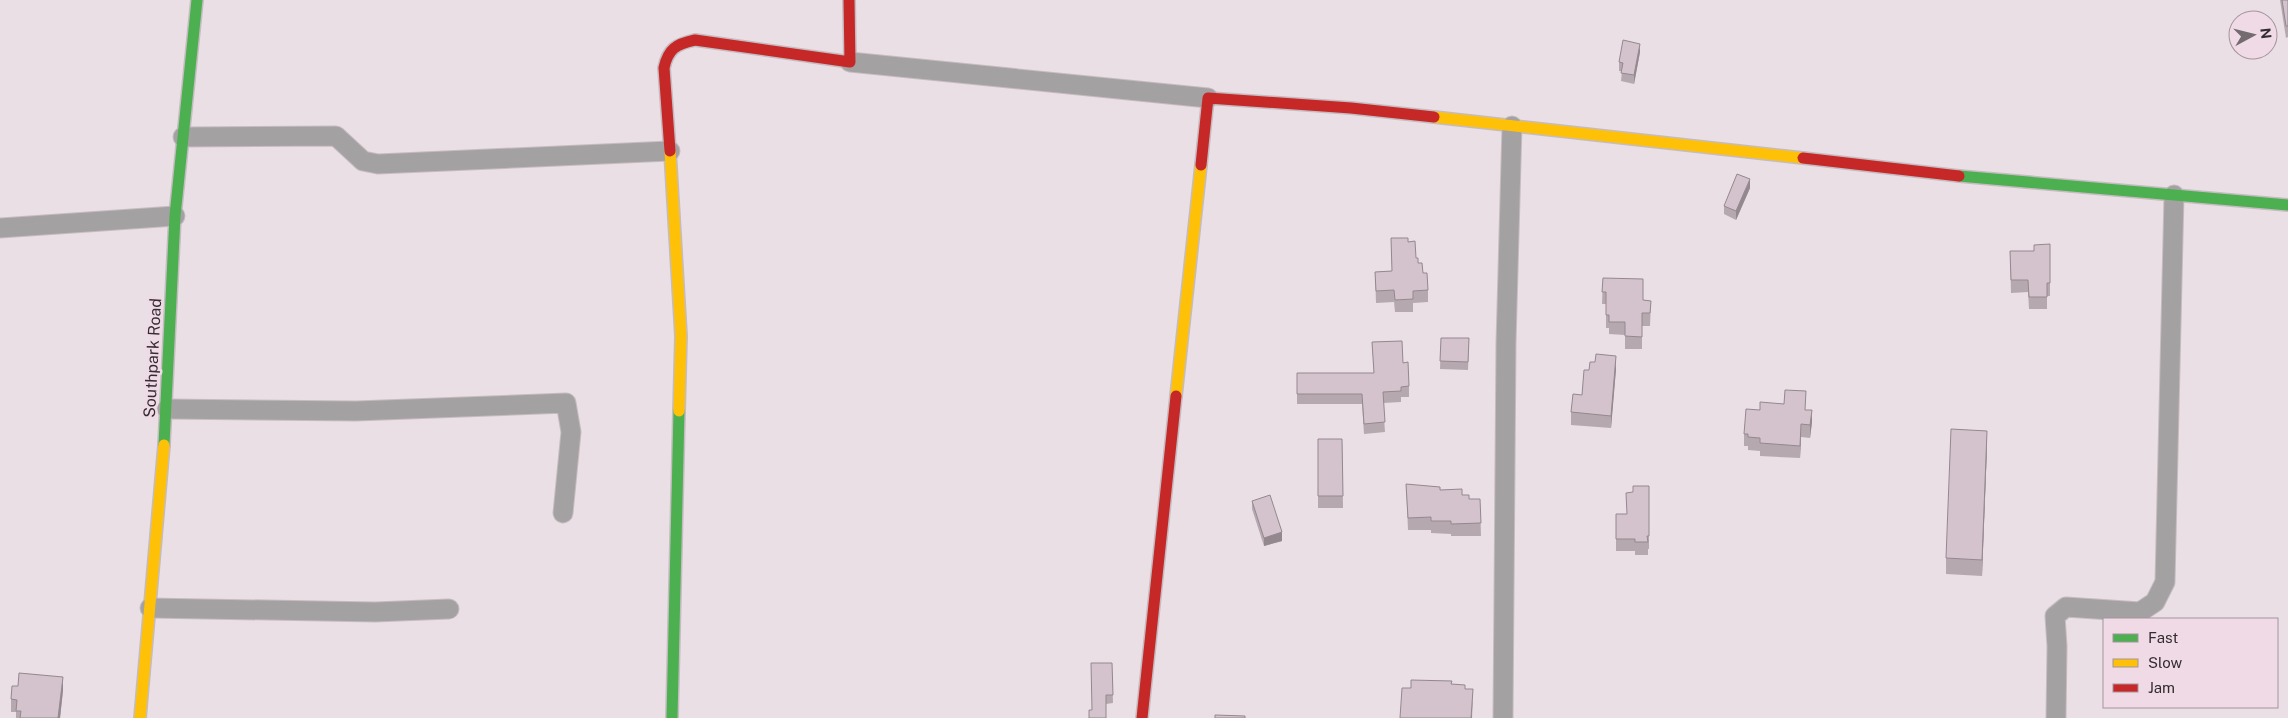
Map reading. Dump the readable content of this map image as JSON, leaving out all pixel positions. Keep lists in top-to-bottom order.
{
  "streets": {
    "street": ["Southpark Road"]
  },
  "legend": ["Fast", "Slow", "Jam"],
  "north": "right"
}
